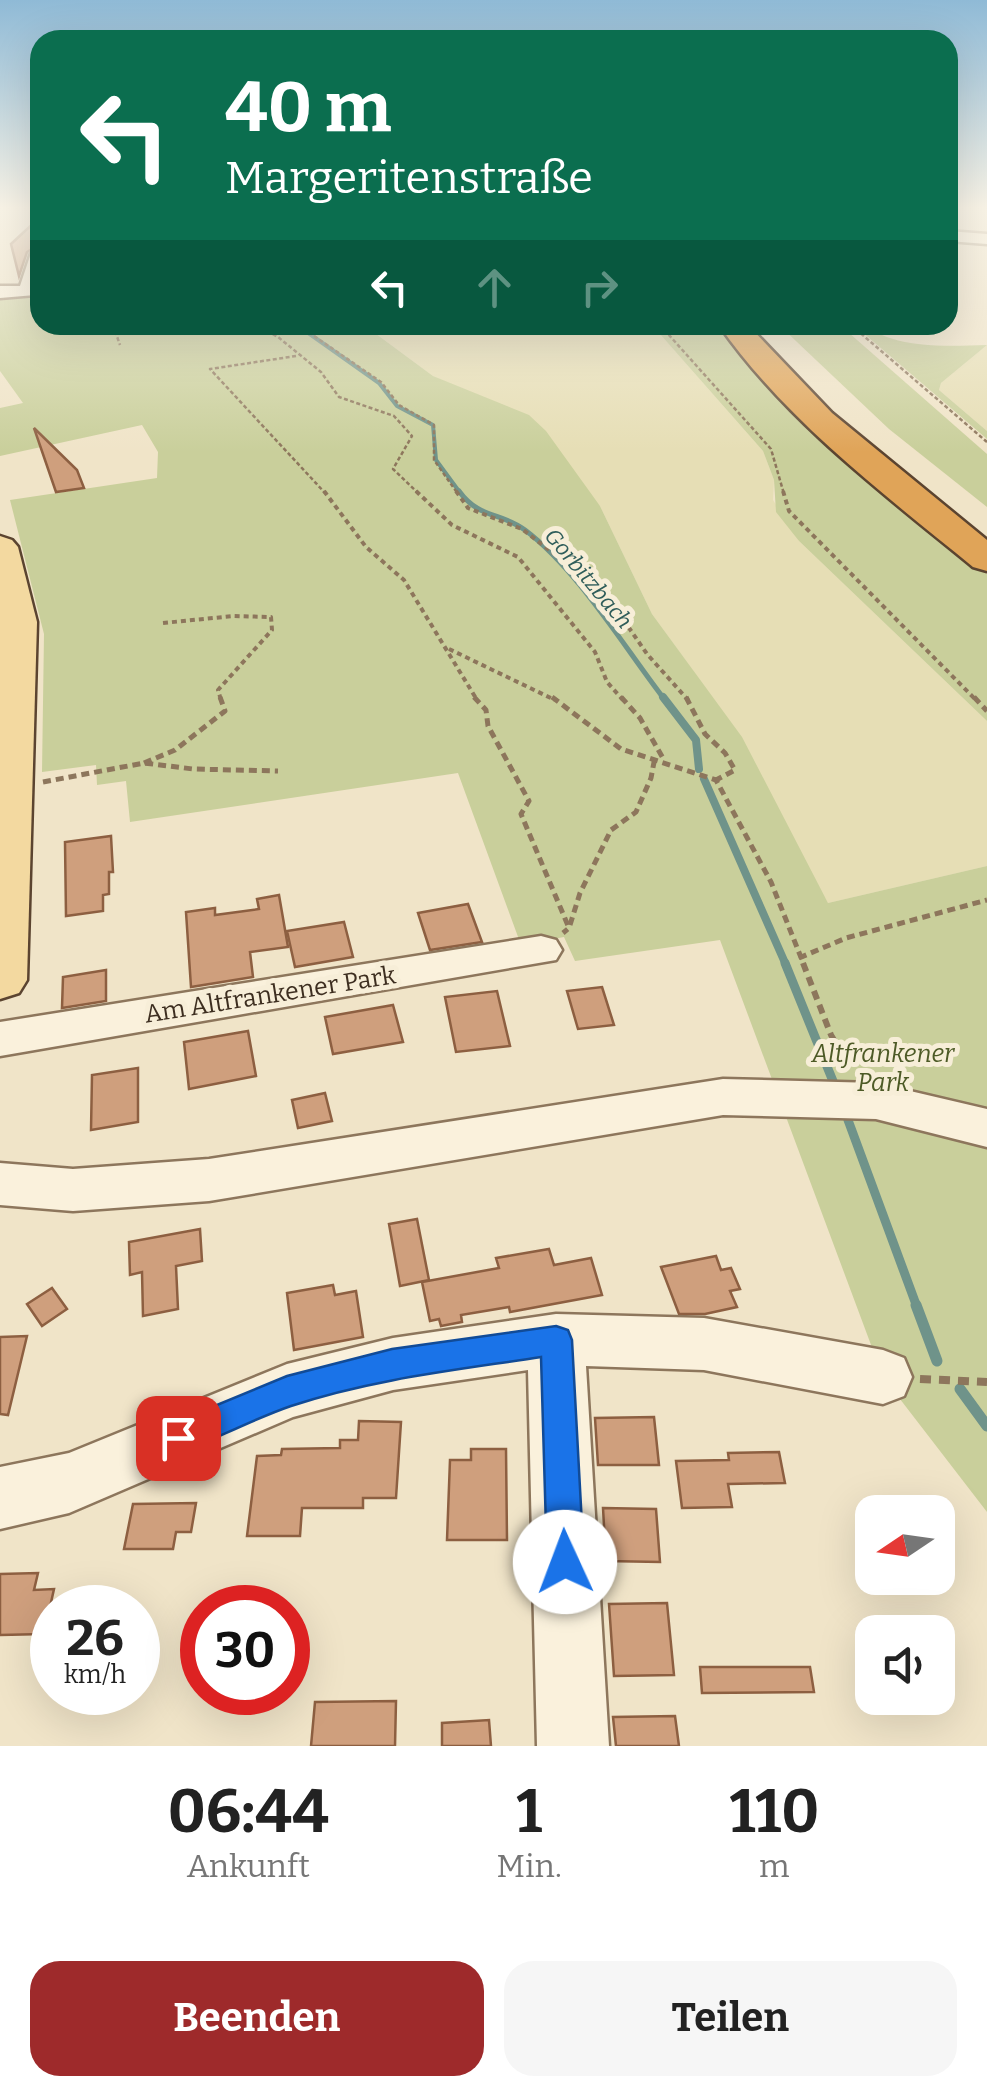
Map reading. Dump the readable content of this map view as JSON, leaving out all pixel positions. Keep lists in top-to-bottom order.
{
  "streets": {
    "street": ["Am Altfrankener Park"]
  },
  "water": ["Gorbitzbach"],
  "parks": ["Altfrankener Park"],
  "north": "left",
  "page": {
    "turn": ["40 m", "Margeritenstraße"],
    "speed": "26 km/h",
    "limit": "30",
    "eta": [
      "06:44",
      "Ankunft",
      "1",
      "Min.",
      "110",
      "m"
    ],
    "buttons": ["Beenden", "Teilen"]
  }
}
